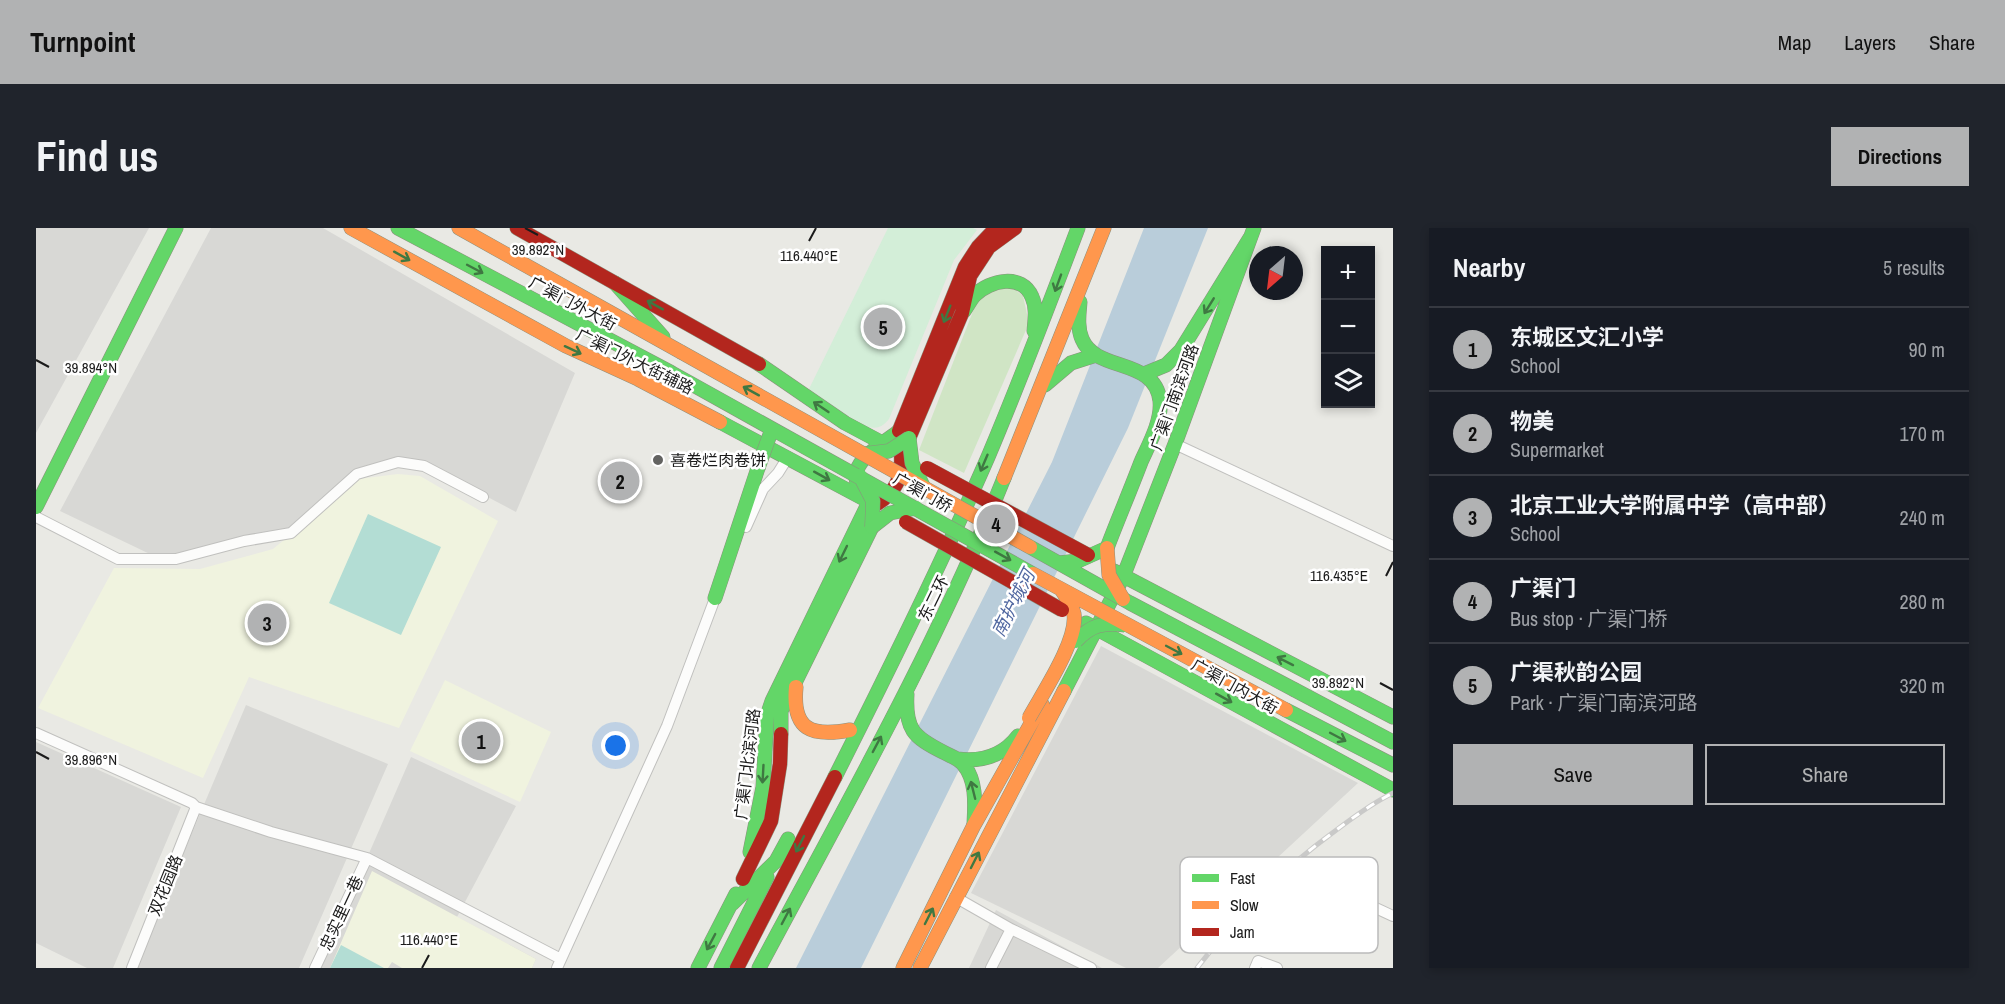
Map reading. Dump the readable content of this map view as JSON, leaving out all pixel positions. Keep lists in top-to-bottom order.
{
  "streets": {
    "main road": [
      "广渠门外大街",
      "广渠门外大街辅路",
      "广渠门南滨河路",
      "广渠门桥",
      "东二环",
      "广渠门内大街",
      "广渠门北滨河路"
    ],
    "street": ["双花园路", "忠实里一巷"]
  },
  "crossings": [
    ["广渠门外大街", "广渠门桥"],
    ["广渠门外大街辅路", "广渠门桥"],
    ["广渠门外大街辅路", "广渠门内大街"],
    ["广渠门外大街辅路", "广渠门北滨河路"],
    ["广渠门南滨河路", "广渠门桥"],
    ["广渠门南滨河路", "广渠门内大街"],
    ["广渠门桥", "广渠门内大街"],
    ["广渠门桥", "广渠门北滨河路"]
  ],
  "water": ["南护城河"],
  "places": ["喜卷烂肉卷饼"],
  "legend": ["Fast", "Slow", "Jam"],
  "north": "bottom left",
  "page": {
    "header": "Turnpoint",
    "nav": ["Map", "Layers", "Share"],
    "buttons": [
      "Directions",
      ["Save", "Share"]
    ],
    "title": "Find us",
    "heading": ["Nearby", "5 results"],
    "map_buttons": ["+", "−"],
    "pins": [
      "5",
      "2",
      "4",
      "3",
      "1"
    ],
    "list": [
      {
        "mark": "1",
        "name": "东城区文汇小学",
        "note": "School",
        "value": "90 m"
      },
      {
        "mark": "2",
        "name": "物美",
        "note": "Supermarket",
        "value": "170 m"
      },
      {
        "mark": "3",
        "name": "北京工业大学附属中学（高中部）",
        "note": "School",
        "value": "240 m"
      },
      {
        "mark": "4",
        "name": "广渠门",
        "note": "Bus stop · 广渠门桥",
        "value": "280 m"
      },
      {
        "mark": "5",
        "name": "广渠秋韵公园",
        "note": "Park · 广渠门南滨河路",
        "value": "320 m"
      }
    ]
  },
  "coordinates": [
    "39.892°N",
    "116.440°E",
    "39.894°N",
    "116.435°E",
    "39.896°N"
  ]
}
